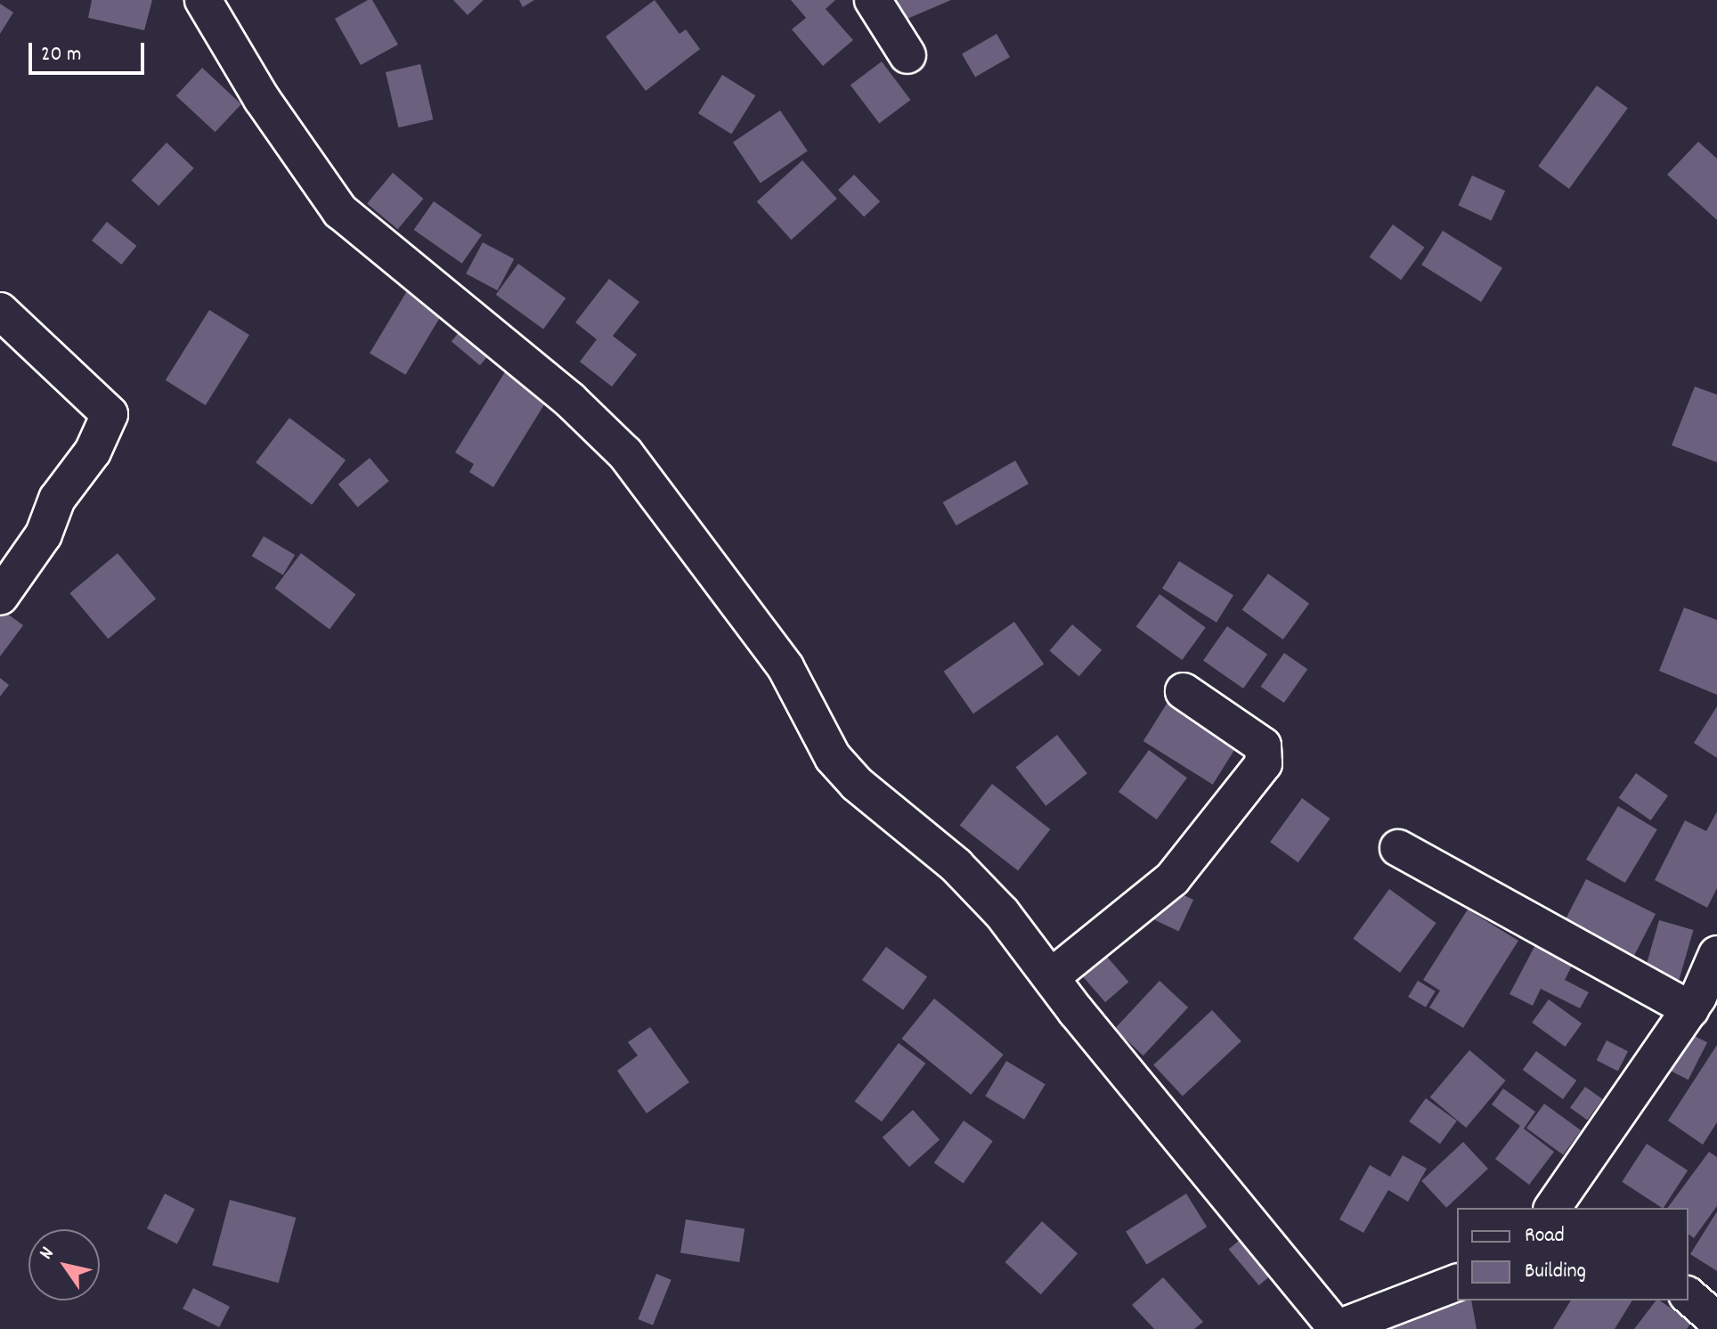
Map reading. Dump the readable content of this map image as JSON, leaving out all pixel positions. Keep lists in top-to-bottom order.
{
  "legend": ["Road", "Building"],
  "scale_bar": "20 m",
  "north": "top left"
}
